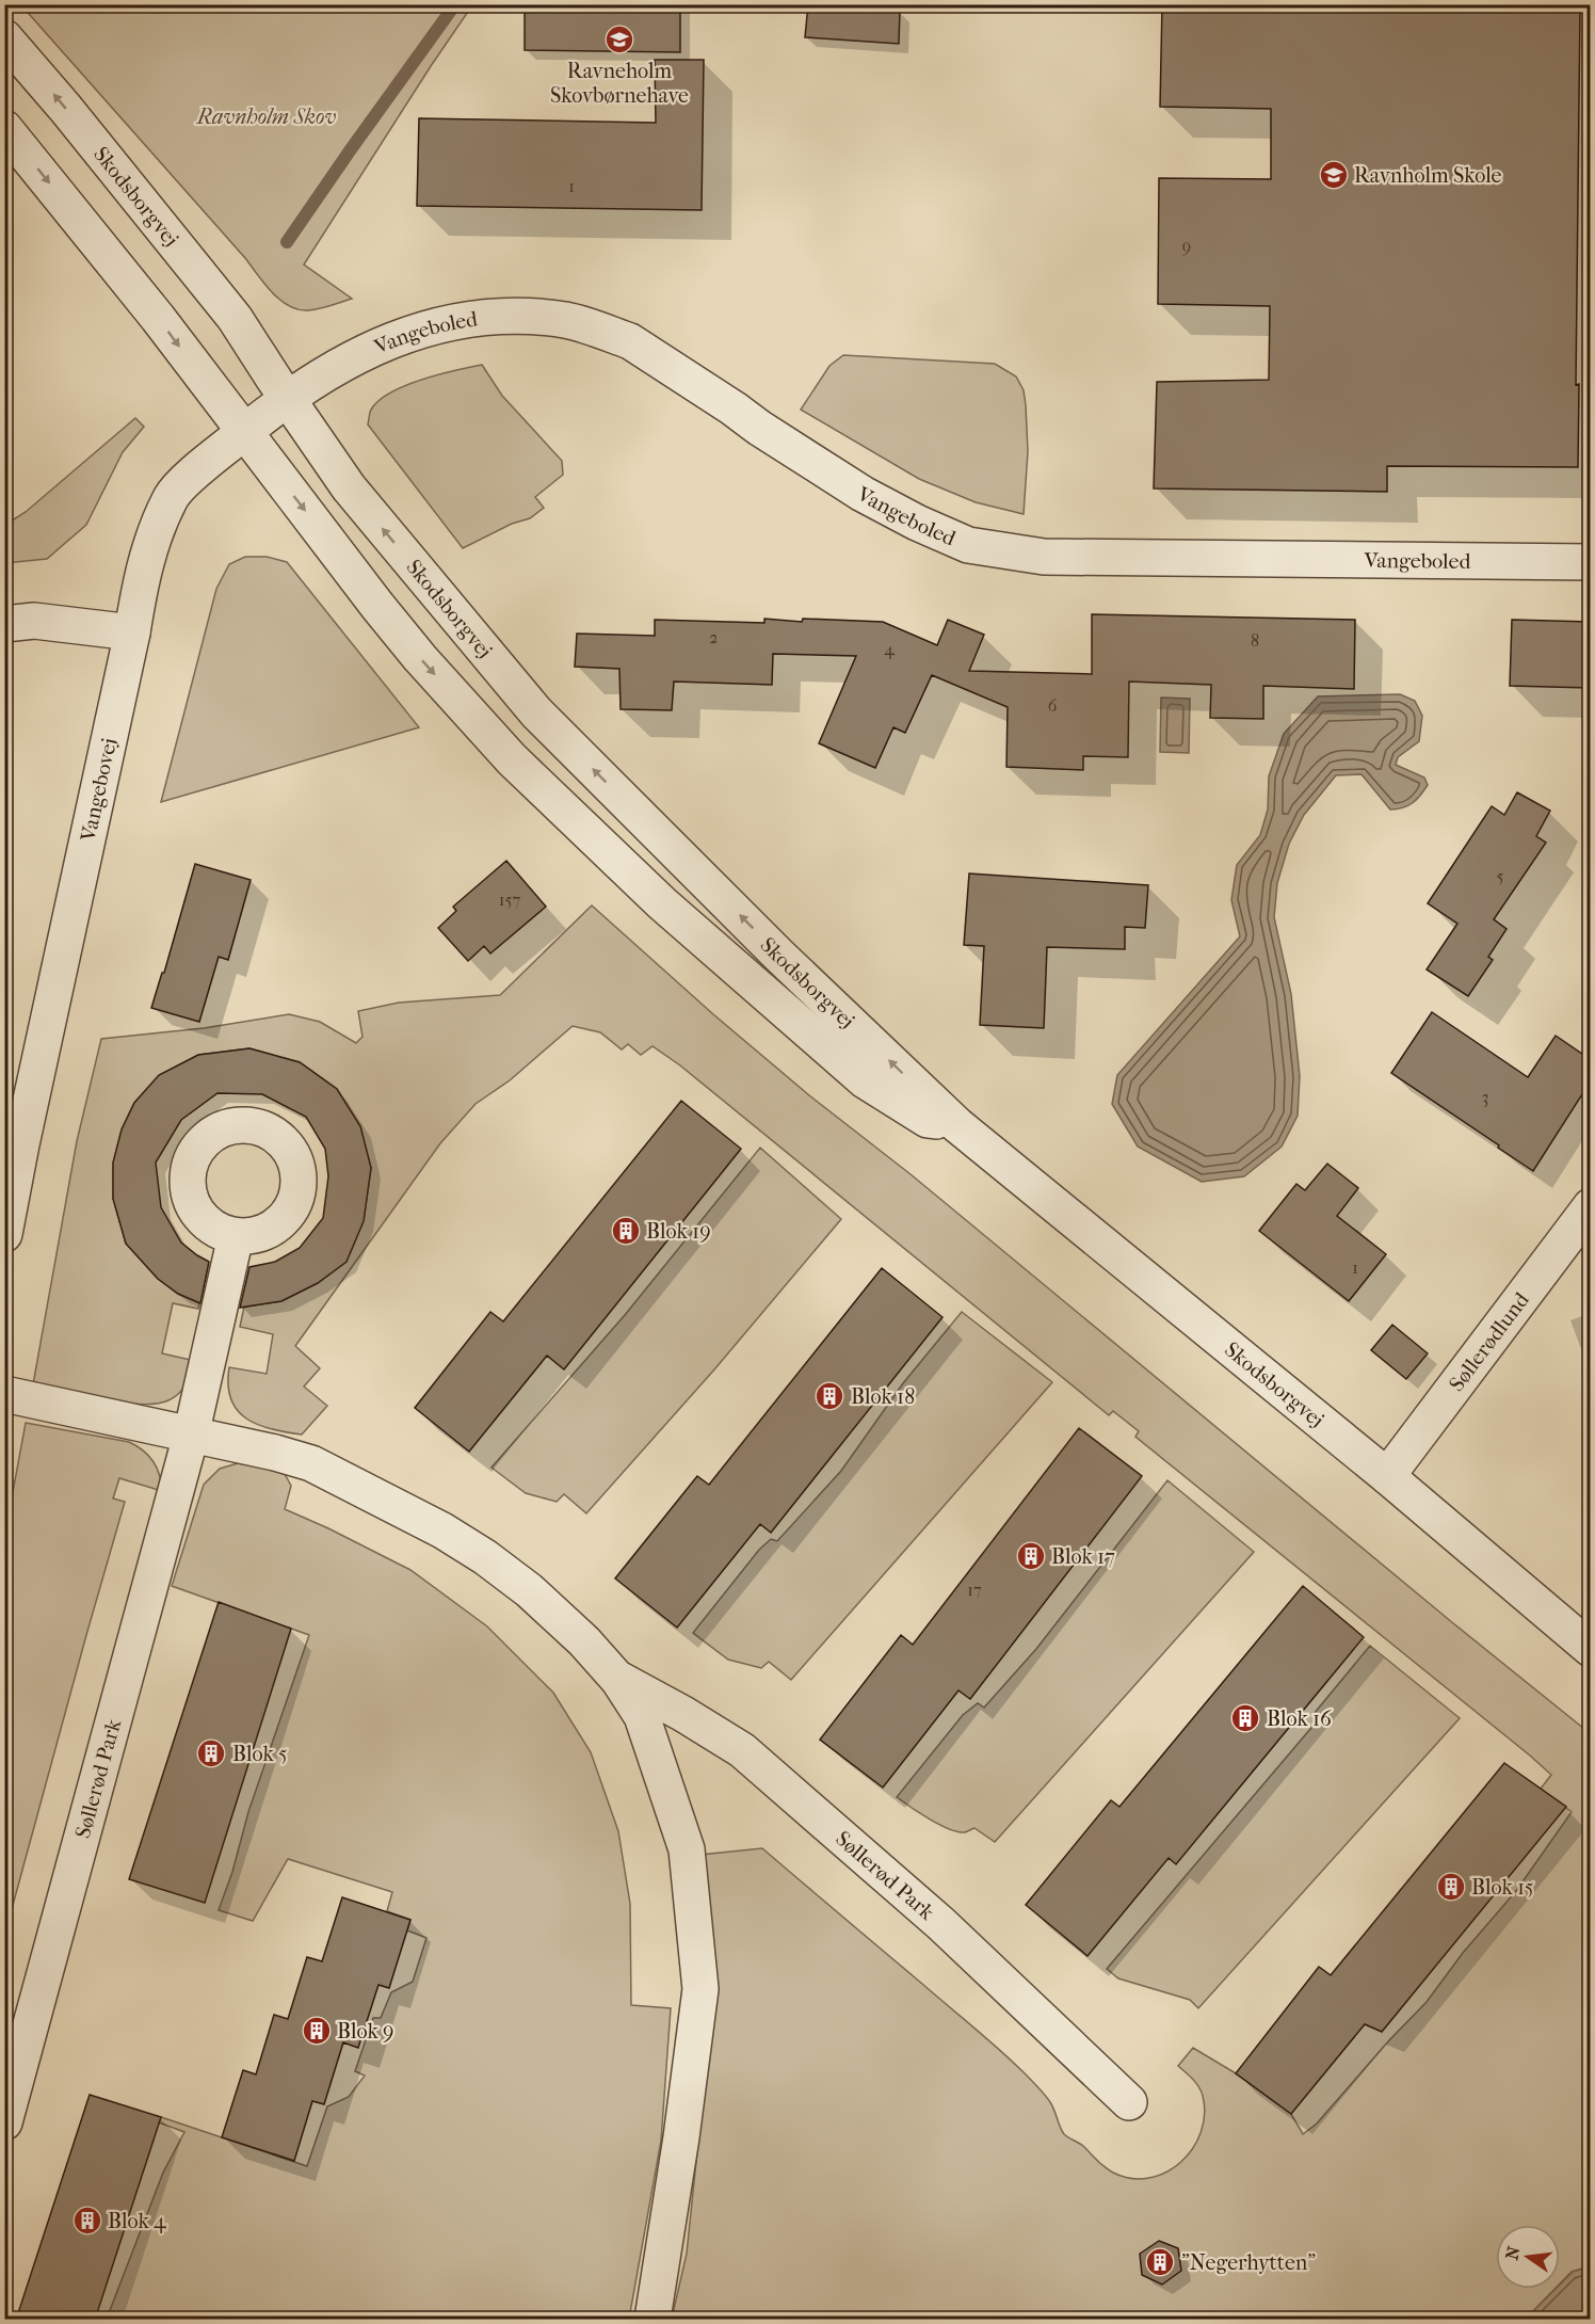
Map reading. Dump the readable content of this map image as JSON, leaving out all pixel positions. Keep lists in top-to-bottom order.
{
  "streets": {
    "street": [
      "Skodsborgvej",
      "Vangeboled",
      "Vangebovej",
      "Søllerødlund",
      "Søllerød Park"
    ]
  },
  "crossings": [
    ["Skodsborgvej", "Vangeboled"],
    ["Skodsborgvej", "Vangebovej"],
    ["Skodsborgvej", "Søllerødlund"],
    ["Vangeboled", "Vangebovej"]
  ],
  "parks": ["Ravnholm Skov"],
  "places": {
    "school or university": ["Ravneholm Skovbørnehave", "Ravnholm Skole"],
    "building": [
      "Blok 19",
      "Blok 18",
      "Blok 17",
      "Blok 16",
      "Blok 5",
      "Blok 15",
      "Blok 9",
      "Blok 4",
      "\"Negerhytten\""
    ]
  },
  "house_numbers": [
    "1",
    "9",
    "2",
    "8",
    "4",
    "6",
    "5",
    "157",
    "3",
    "1",
    "17"
  ],
  "north": "left"
}
